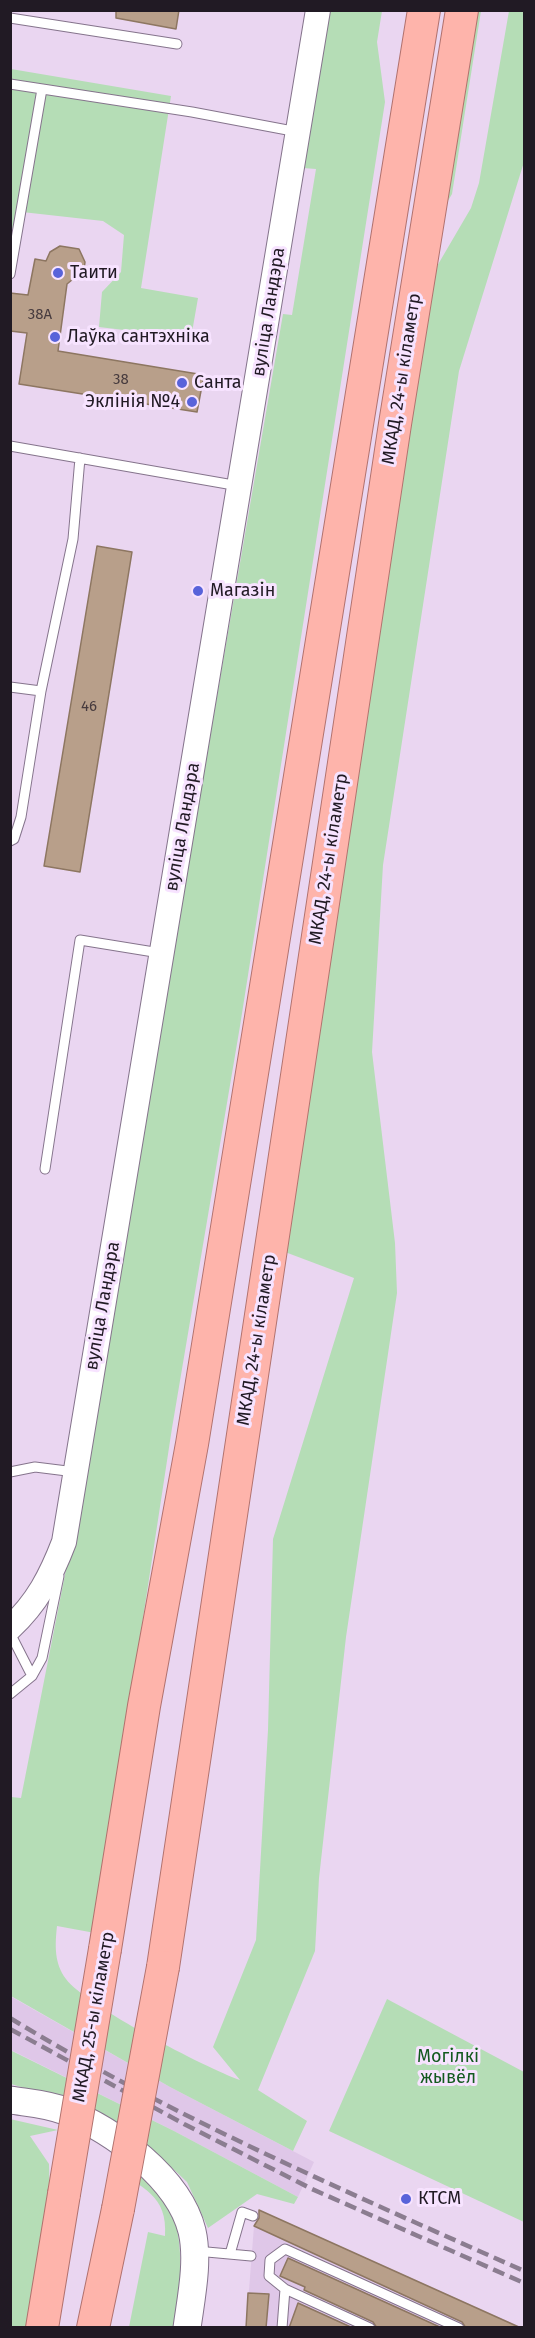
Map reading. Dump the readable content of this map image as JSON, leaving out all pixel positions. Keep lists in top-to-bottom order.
{
  "streets": {
    "highway": ["МКАД, 24-ы кіламетр", "МКАД, 25-ы кіламетр"],
    "street": ["вуліца Ландэра"]
  },
  "crossings": [
    ["МКАД, 24-ы кіламетр", "МКАД, 25-ы кіламетр"]
  ],
  "parks": ["Могілкі жывёл"],
  "places": [
    "Таити",
    "Лаўка сантэхніка",
    "Санта",
    "Эклінія №4",
    "Магазін",
    "КТСМ"
  ],
  "house_numbers": ["38А", "38", "46"]
}
